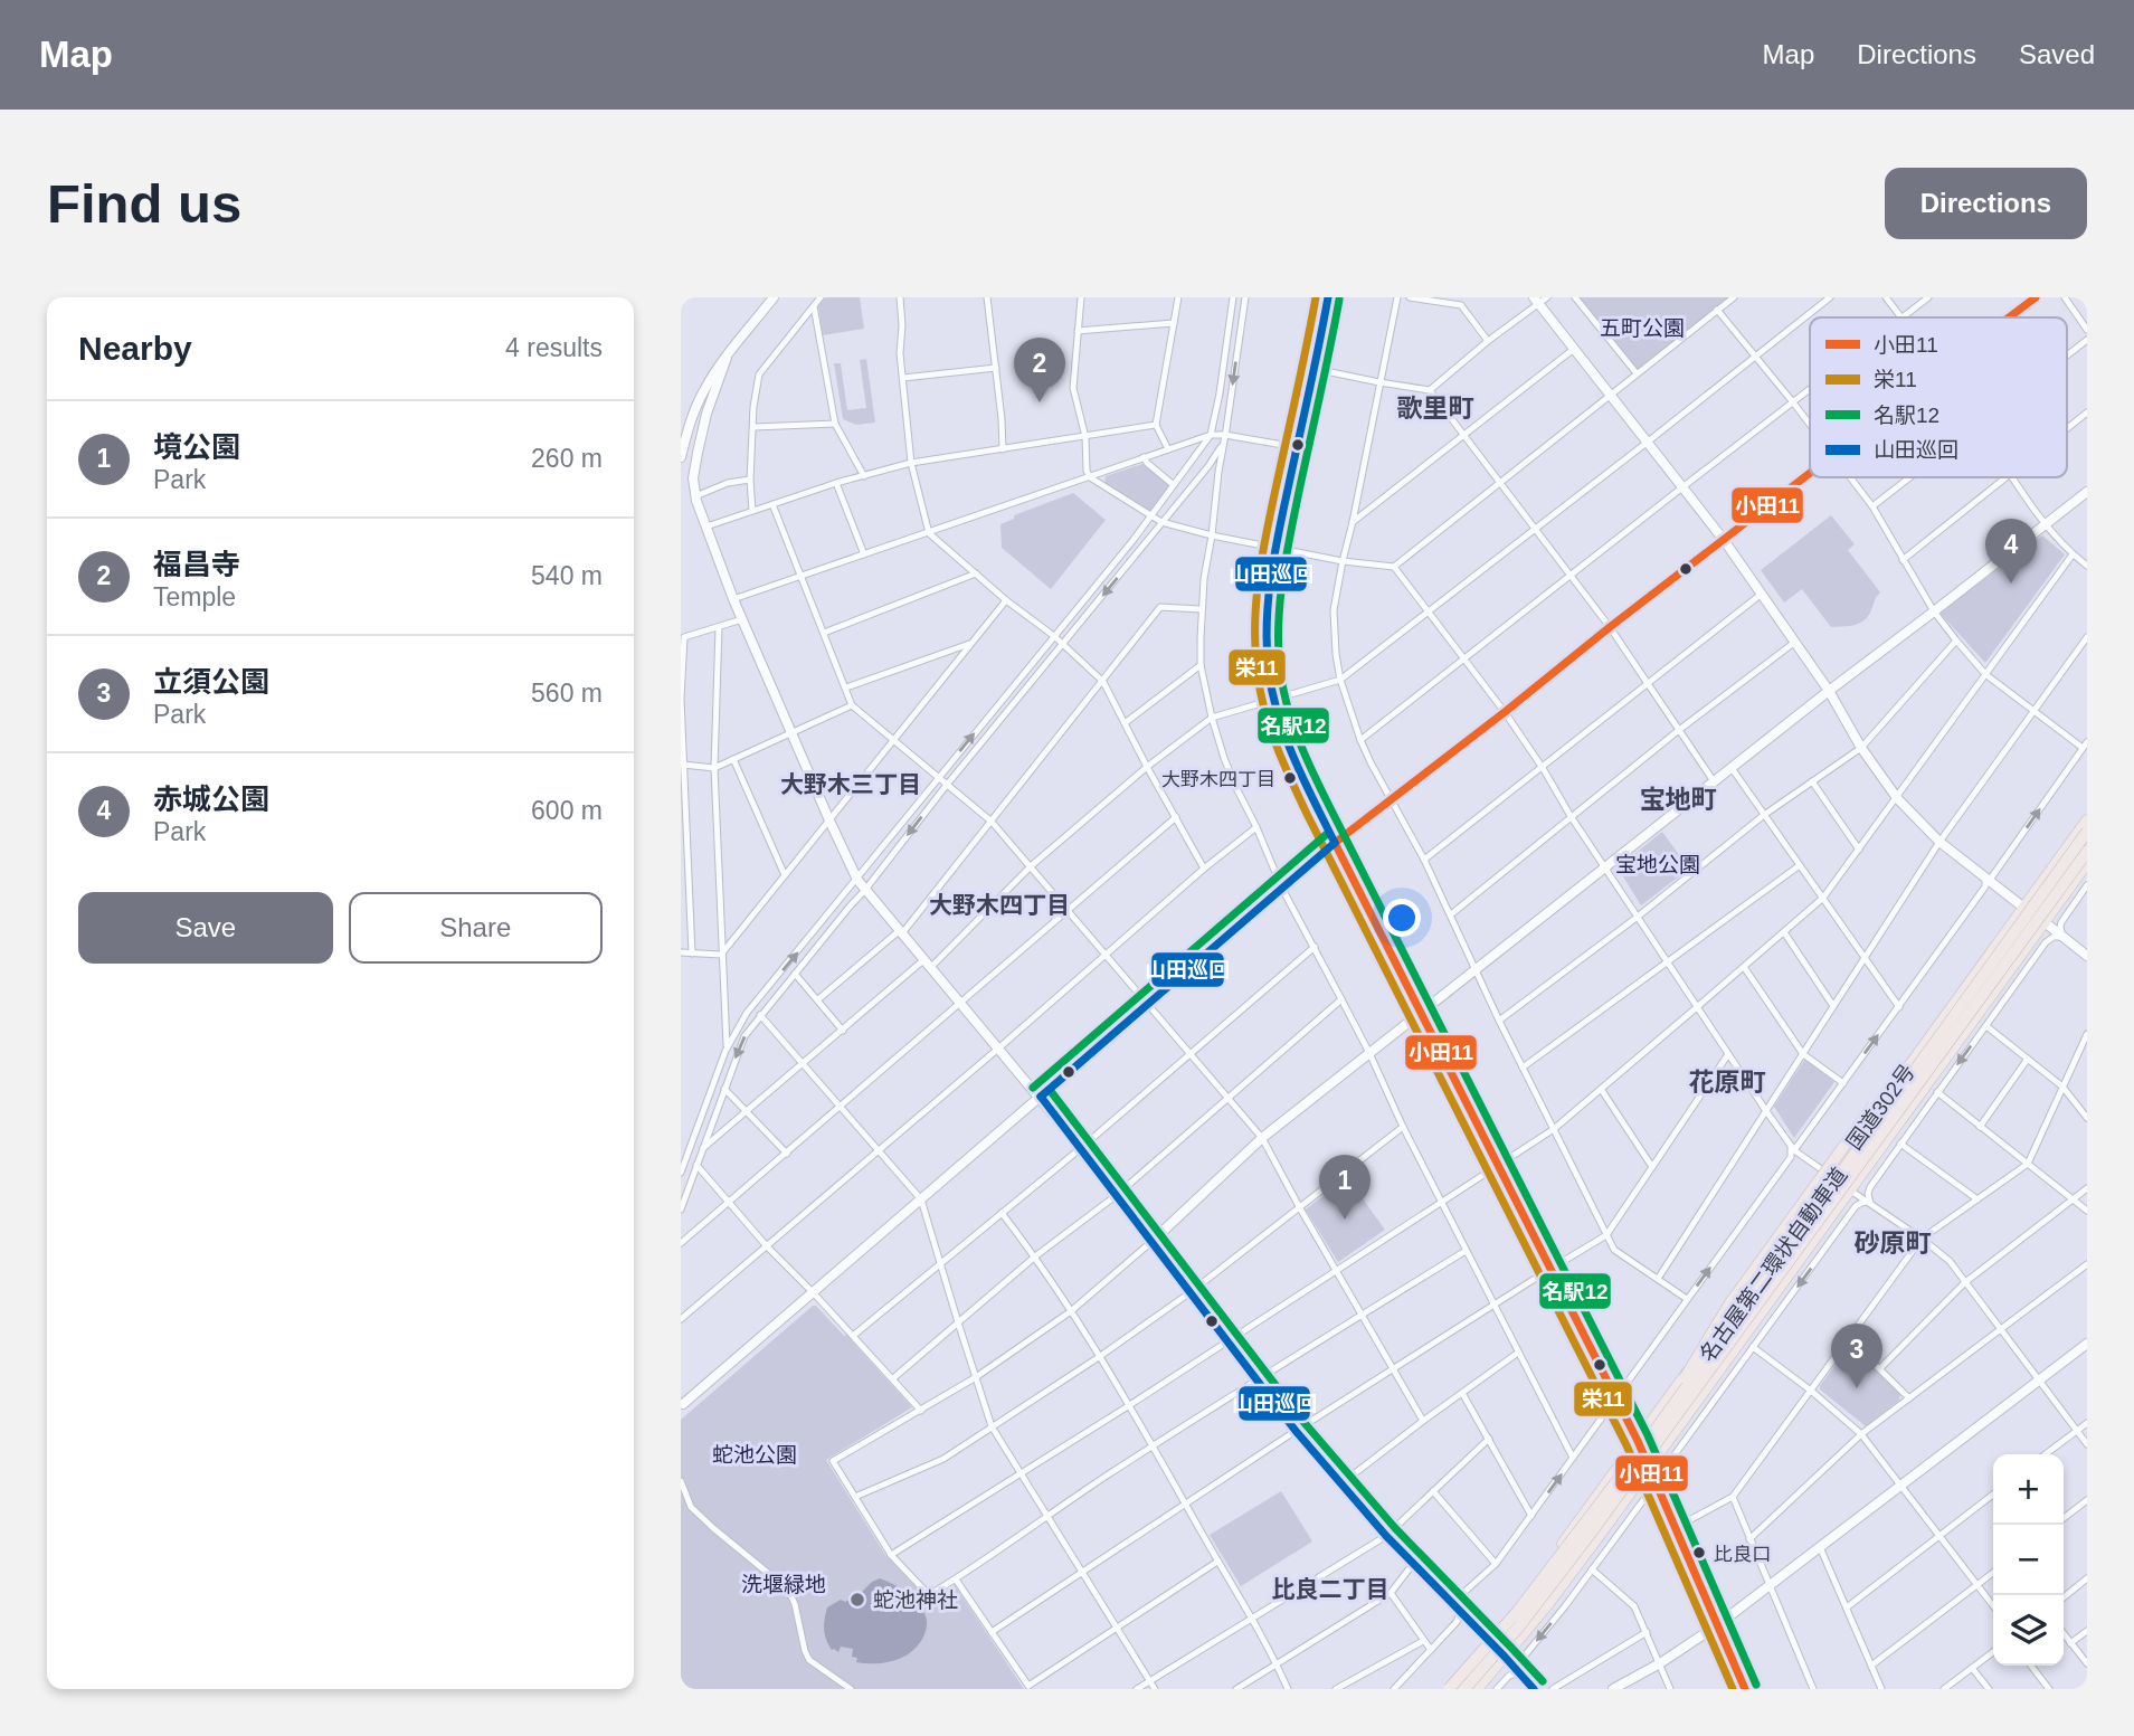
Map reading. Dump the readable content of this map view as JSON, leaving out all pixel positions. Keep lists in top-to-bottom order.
{
  "streets": {
    "highway": ["国道302号", "名古屋第二環状自動車道"]
  },
  "districts": [
    "歌里町",
    "大野木三丁目",
    "宝地町",
    "大野木四丁目",
    "花原町",
    "砂原町",
    "比良二丁目"
  ],
  "parks": [
    "五町公園",
    "宝地公園",
    "蛇池公園",
    "洗堰緑地"
  ],
  "places": ["大野木四丁目", "比良口", "蛇池神社"],
  "lines": [
    "transit line 小田11",
    "transit line 栄11",
    "transit line 山田巡回",
    "transit line 名駅12"
  ],
  "legend": [
    "小田11",
    "栄11",
    "名駅12",
    "山田巡回"
  ],
  "page": {
    "header": "Map",
    "nav": ["Map", "Directions", "Saved"],
    "buttons": [
      "Directions",
      ["Save", "Share"]
    ],
    "title": "Find us",
    "heading": ["Nearby", "4 results"],
    "pins": [
      "2",
      "4",
      "1",
      "3"
    ],
    "list": [
      {
        "mark": "1",
        "name": "境公園",
        "note": "Park",
        "value": "260 m"
      },
      {
        "mark": "2",
        "name": "福昌寺",
        "note": "Temple",
        "value": "540 m"
      },
      {
        "mark": "3",
        "name": "立須公園",
        "note": "Park",
        "value": "560 m"
      },
      {
        "mark": "4",
        "name": "赤城公園",
        "note": "Park",
        "value": "600 m"
      }
    ],
    "map_buttons": ["+", "−"]
  }
}
